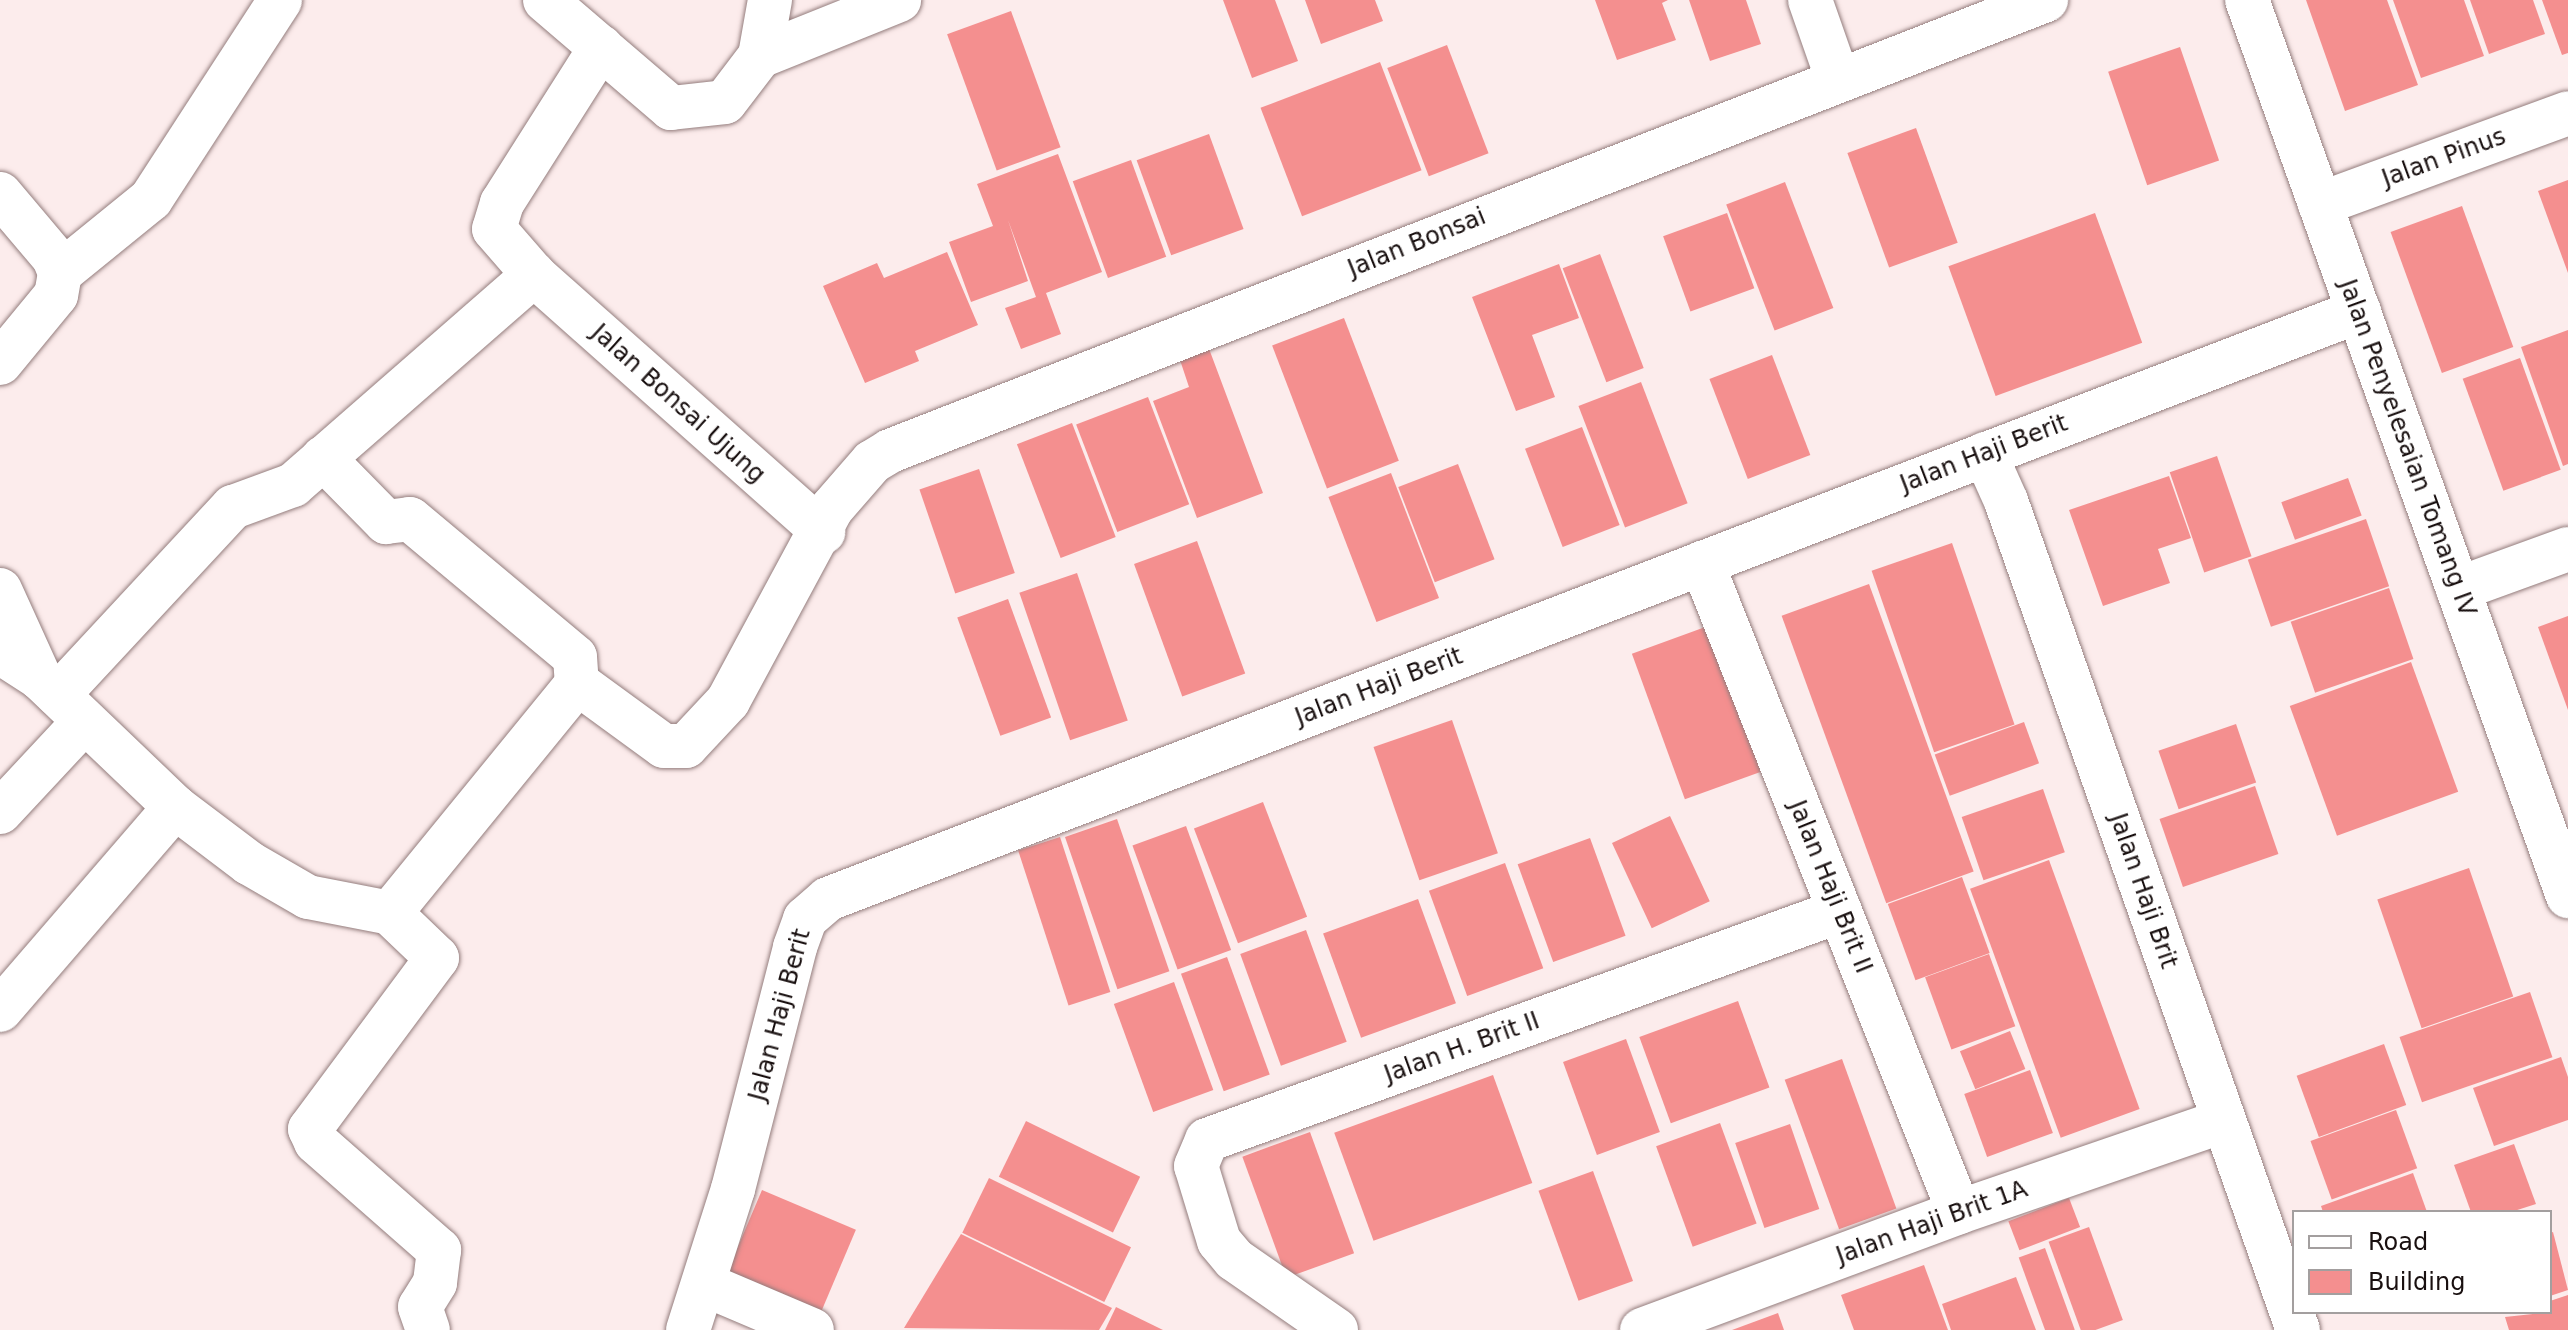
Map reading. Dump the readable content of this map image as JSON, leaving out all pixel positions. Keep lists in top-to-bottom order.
{
  "streets": {
    "street": [
      "Jalan Pinus",
      "Jalan Bonsai",
      "Jalan Bonsai Ujung",
      "Jalan Penyelesaian Tomang IV",
      "Jalan Haji Berit",
      "Jalan Haji Brit II",
      "Jalan Haji Brit",
      "Jalan H. Brit II",
      "Jalan Haji Brit 1A"
    ]
  },
  "crossings": [
    ["Jalan Pinus", "Jalan Penyelesaian Tomang IV"],
    ["Jalan Bonsai", "Jalan Bonsai Ujung"],
    ["Jalan Penyelesaian Tomang IV", "Jalan Haji Berit"],
    ["Jalan Haji Berit", "Jalan Haji Brit II"],
    ["Jalan Haji Berit", "Jalan Haji Brit"],
    ["Jalan Haji Brit II", "Jalan H. Brit II"],
    ["Jalan Haji Brit II", "Jalan Haji Brit 1A"],
    ["Jalan Haji Brit", "Jalan Haji Brit 1A"]
  ],
  "legend": ["Road", "Building"]
}
